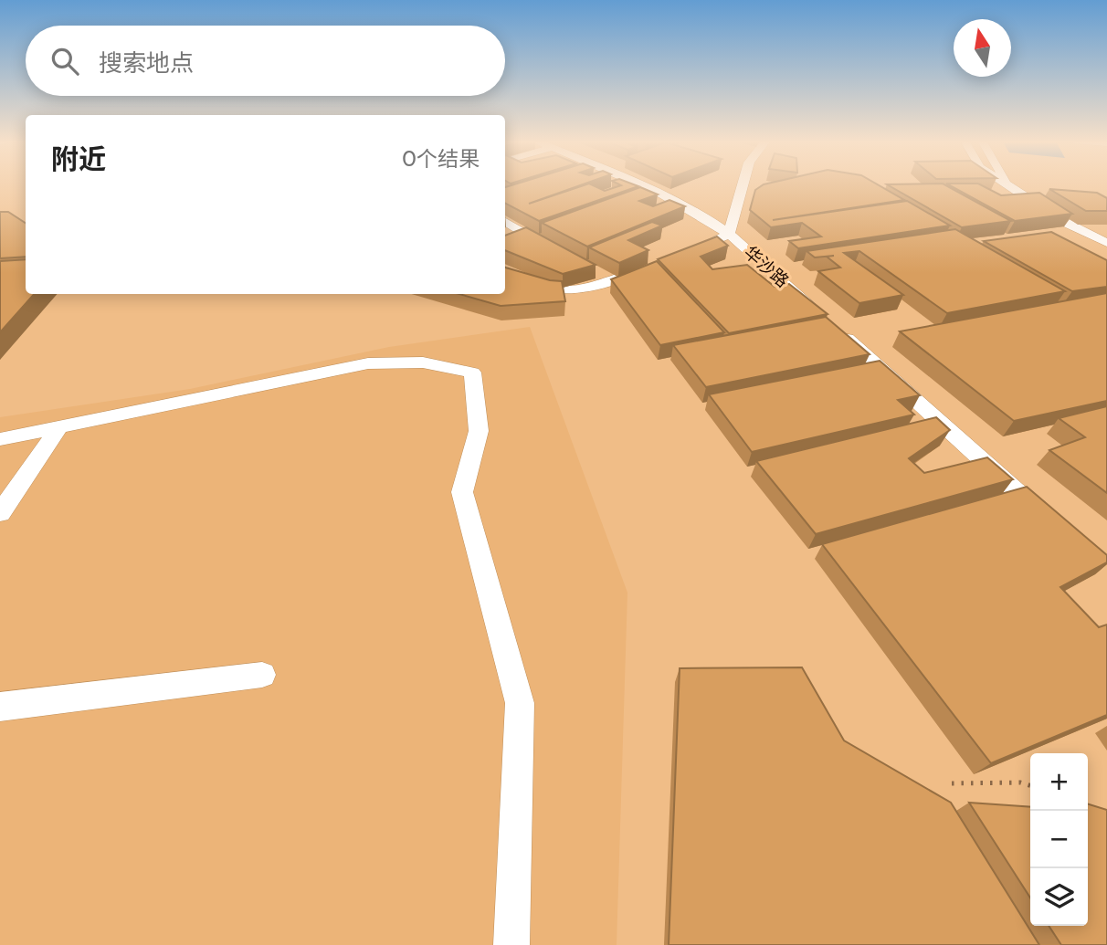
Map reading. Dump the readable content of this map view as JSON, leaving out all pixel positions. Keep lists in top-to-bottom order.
{
  "streets": {
    "street": ["华沙路"]
  },
  "north": "top",
  "page": {
    "search": "搜索地点",
    "heading": ["附近", "0个结果"],
    "map_buttons": ["+", "−"]
  }
}
